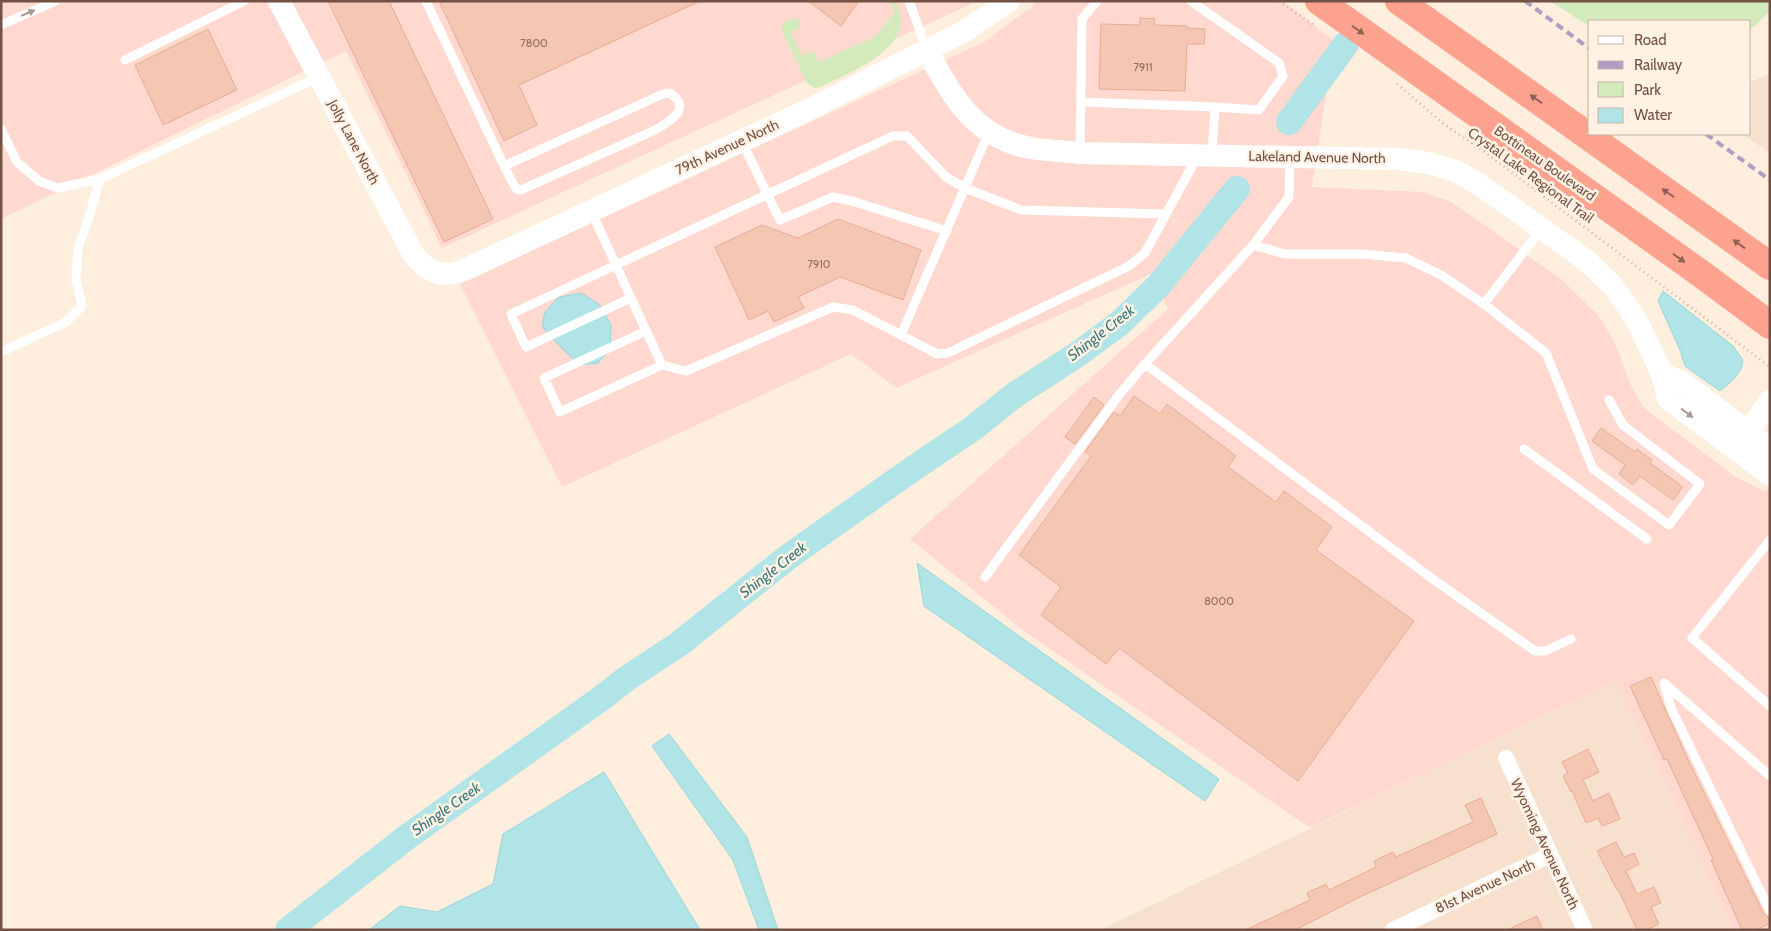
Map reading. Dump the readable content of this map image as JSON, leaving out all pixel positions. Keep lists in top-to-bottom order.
{
  "streets": {
    "highway": ["Bottineau Boulevard"],
    "street": [
      "Jolly Lane North",
      "79th Avenue North",
      "Lakeland Avenue North",
      "Wyoming Avenue North",
      "81st Avenue North"
    ],
    "path": ["Crystal Lake Regional Trail"]
  },
  "crossings": [
    ["Jolly Lane North", "79th Avenue North"],
    ["79th Avenue North", "Lakeland Avenue North"],
    ["Wyoming Avenue North", "81st Avenue North"]
  ],
  "water": ["Shingle Creek"],
  "house_numbers": [
    "7800",
    "7911",
    "7910",
    "8000"
  ],
  "legend": [
    "Road",
    "Railway",
    "Park",
    "Water"
  ]
}
